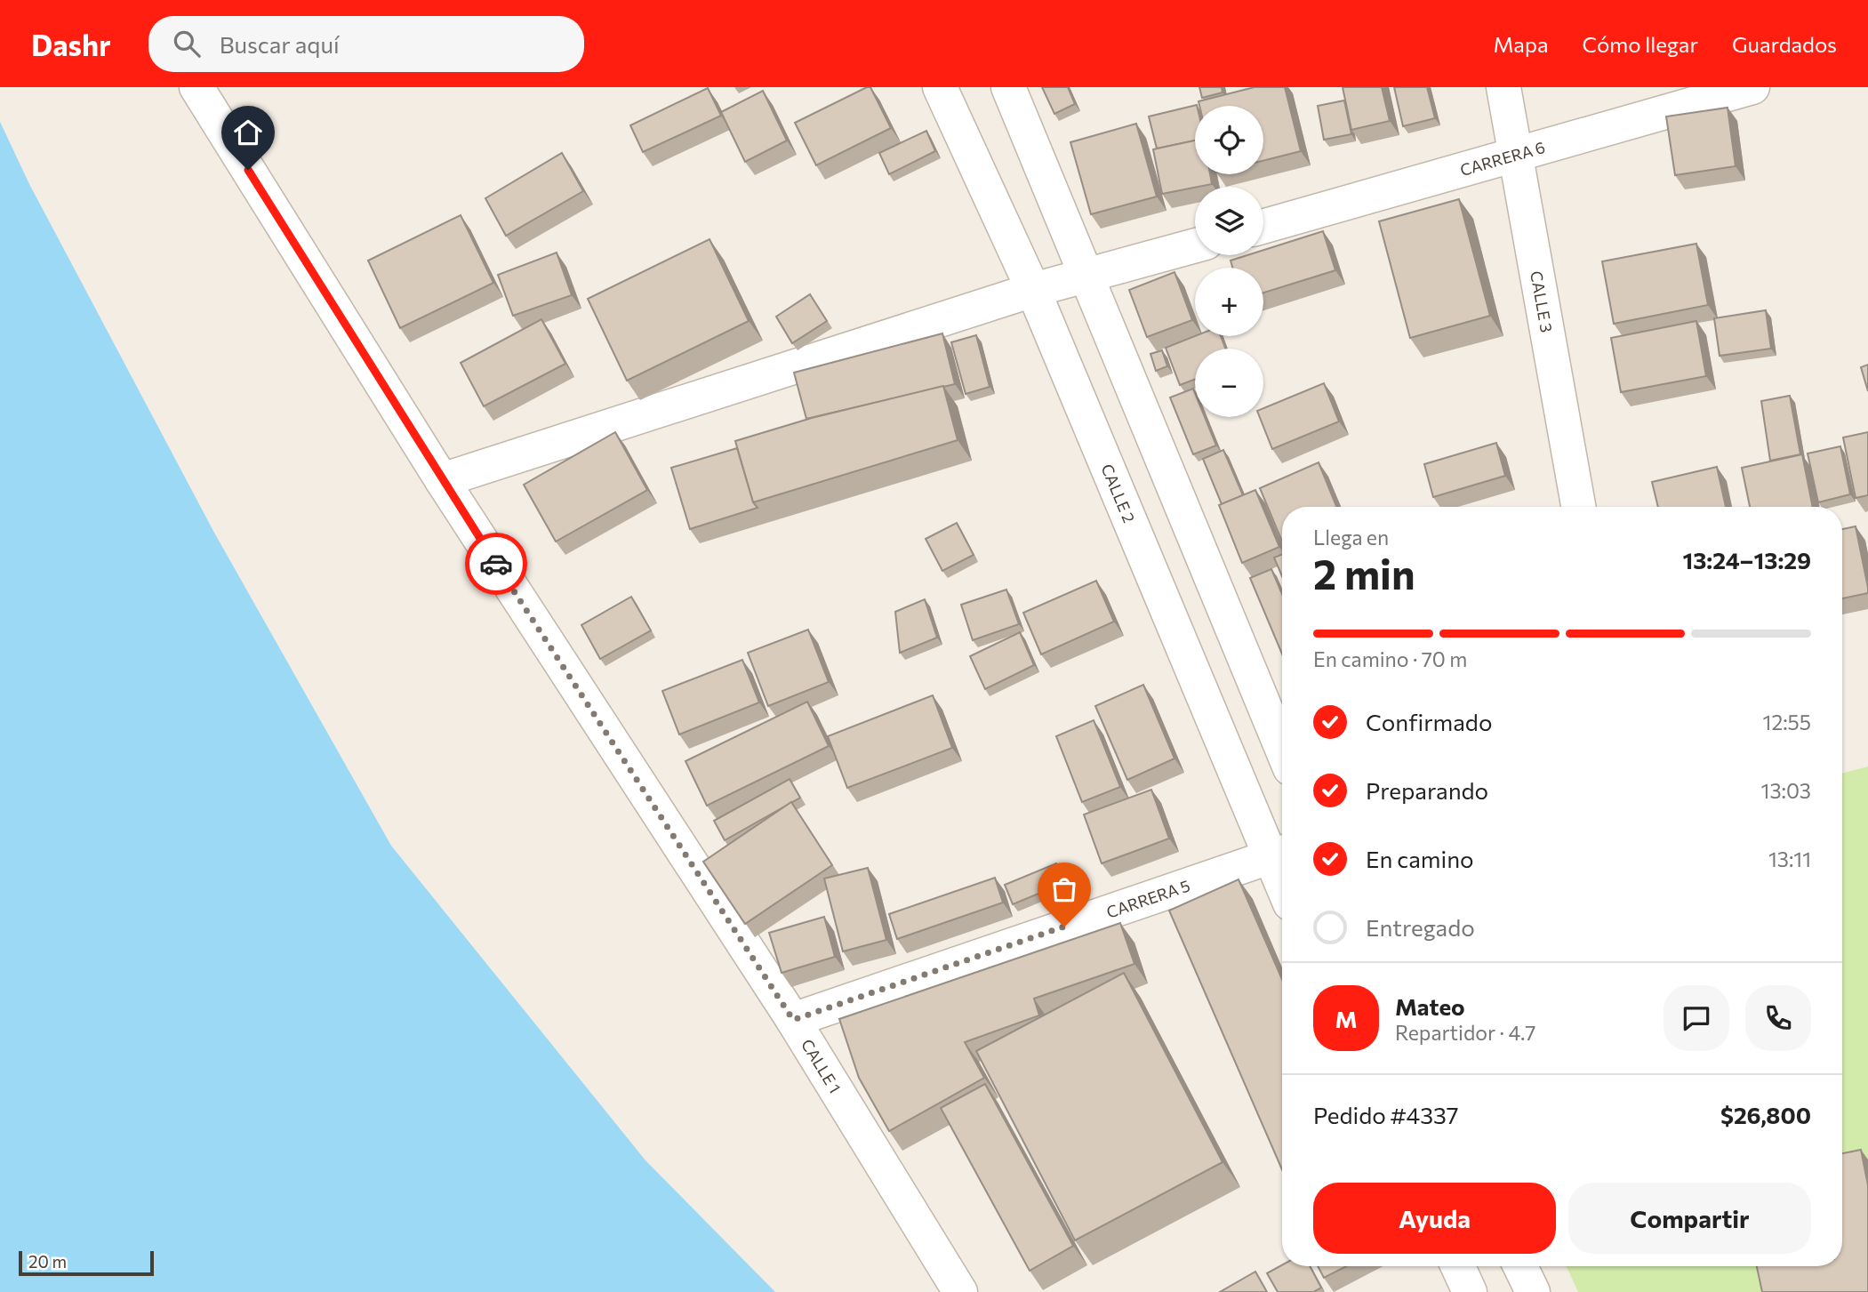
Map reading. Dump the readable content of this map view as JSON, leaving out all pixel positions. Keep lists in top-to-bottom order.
{
  "streets": {
    "street": [
      "CARRERA 6",
      "CALLE 3",
      "CALLE 2",
      "CARRERA 5",
      "CALLE 1"
    ]
  },
  "crossings": [
    ["CARRERA 6", "CALLE 3"],
    ["CALLE 2", "CARRERA 5"],
    ["CARRERA 5", "CALLE 1"]
  ],
  "scale_bar": "20 m",
  "page": {
    "header": "Dashr",
    "search": "Buscar aquí",
    "nav": ["Mapa", "Cómo llegar", "Guardados"],
    "map_buttons": ["+", "−"],
    "heading": ["2 min", "Llega en", "13:24–13:29"],
    "panel": [
      "Mateo",
      "Repartidor · 4.7",
      "Pedido #4337",
      "$26,800"
    ],
    "bar": "En camino · 70 m",
    "list": [
      ["Confirmado", "12:55"],
      ["Preparando", "13:03"],
      ["En camino", "13:11"],
      "Entregado"
    ],
    "round": "M",
    "buttons": ["Ayuda", "Compartir"],
    "scale": "20 m"
  }
}
